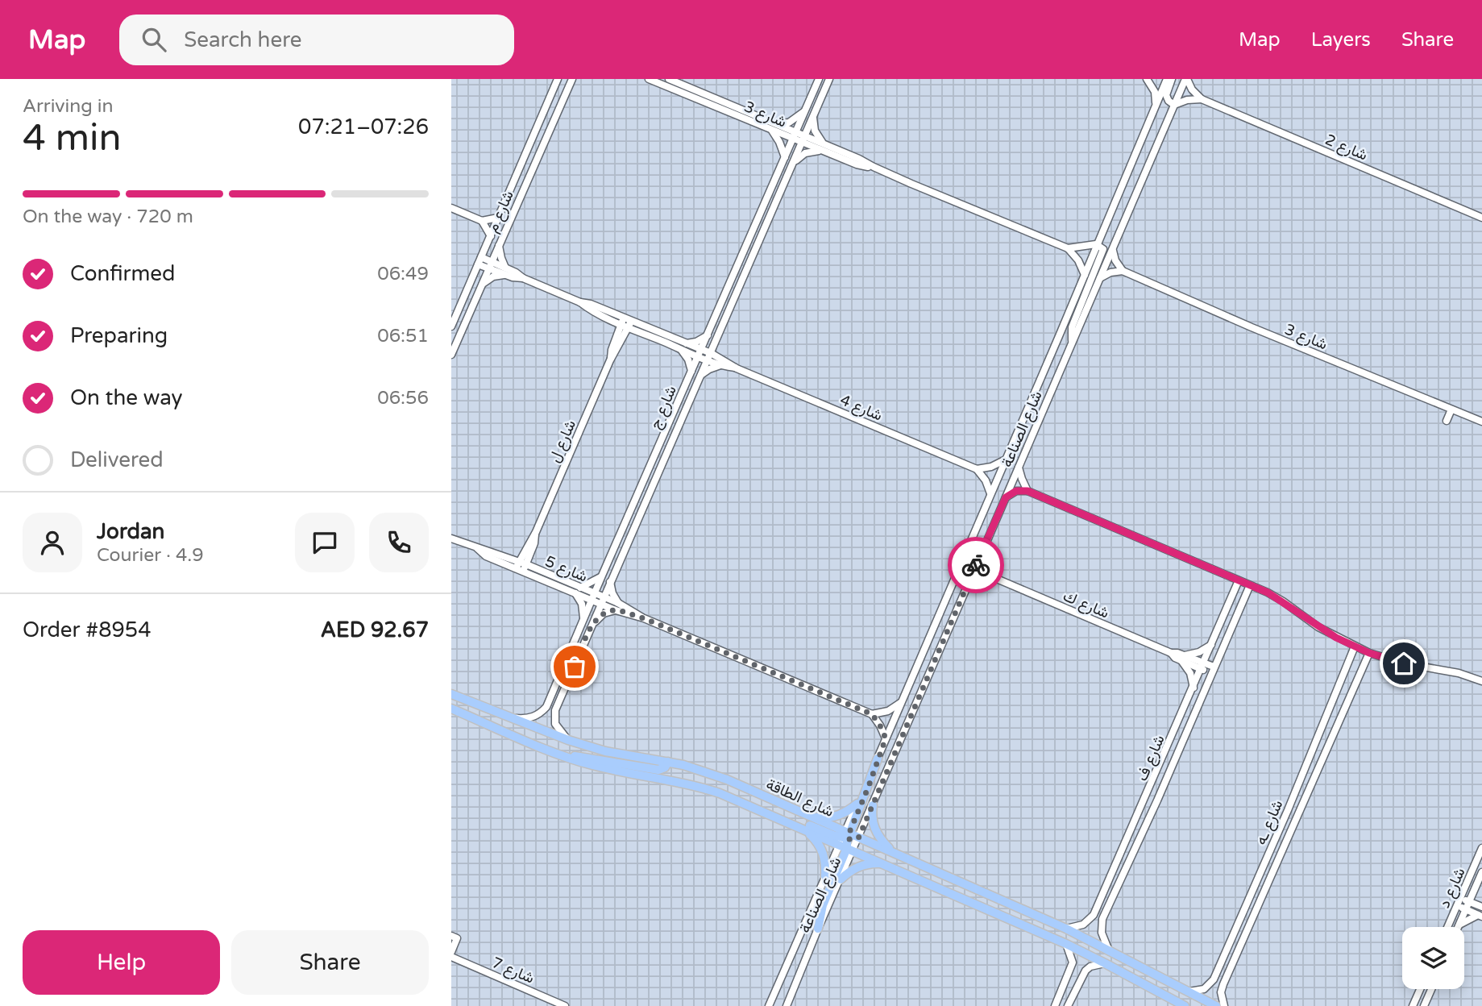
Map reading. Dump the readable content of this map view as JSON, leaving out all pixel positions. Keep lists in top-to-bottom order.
{
  "streets": {
    "main road": ["شارع الطاقة"],
    "street": [
      "شارع 3",
      "شارع 2",
      "شارع م",
      "شارع ج",
      "شارع 4",
      "شارع الصناعة",
      "شارع ل",
      "شارع 5",
      "شارع ك",
      "شارع ف",
      "شارع ـه",
      "شارع د",
      "شارع 7"
    ]
  },
  "crossings": [
    ["شارع 3", "شارع ج"],
    ["شارع م", "شارع 4"],
    ["شارع ج", "شارع 4"],
    ["شارع ج", "شارع 5"],
    ["شارع ج", "شارع الطاقة"],
    ["شارع 4", "شارع ل"],
    ["شارع الصناعة", "شارع الطاقة"],
    ["شارع ل", "شارع 5"],
    ["شارع ك", "شارع ف"],
    ["شارع ف", "شارع الطاقة"],
    ["شارع الطاقة", "شارع ـه"]
  ],
  "page": {
    "header": "Map",
    "search": "Search here",
    "nav": ["Map", "Layers", "Share"],
    "heading": ["4 min", "Arriving in", "07:21–07:26"],
    "panel": [
      "Jordan",
      "Courier · 4.9",
      "Order #8954",
      "AED 92.67"
    ],
    "bar": "On the way · 720 m",
    "list": [
      ["Confirmed", "06:49"],
      ["Preparing", "06:51"],
      ["On the way", "06:56"],
      "Delivered"
    ],
    "buttons": ["Help", "Share"]
  }
}
